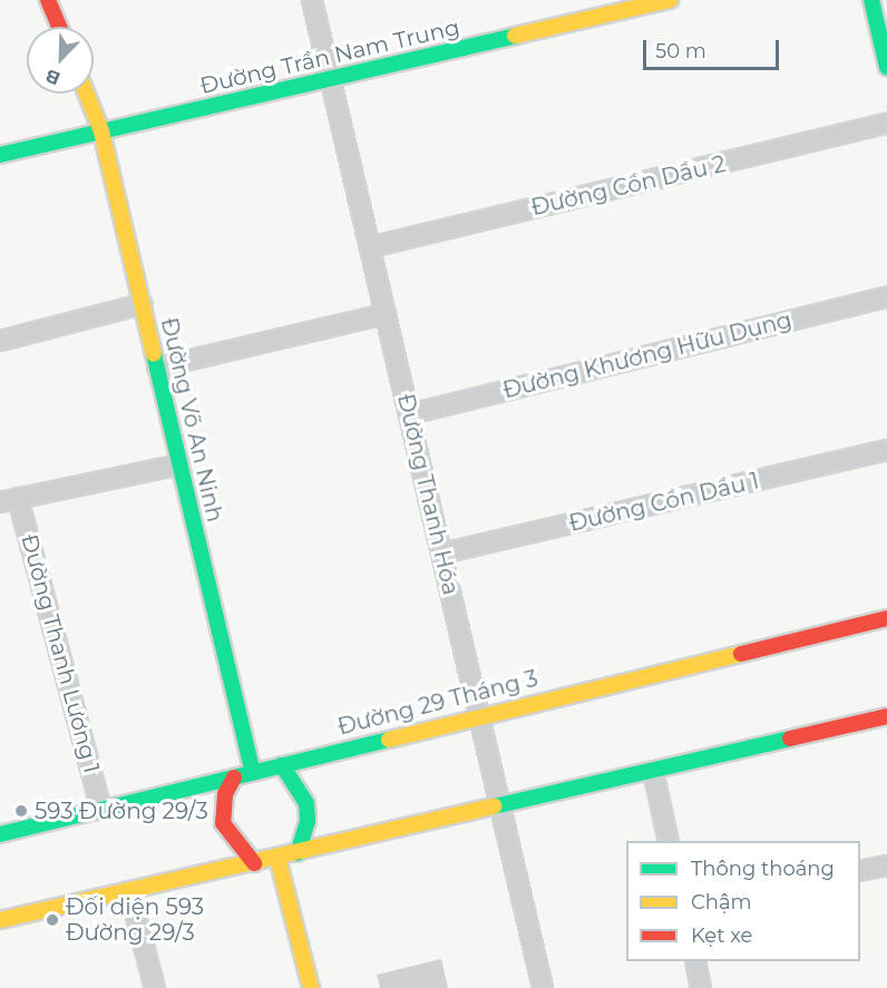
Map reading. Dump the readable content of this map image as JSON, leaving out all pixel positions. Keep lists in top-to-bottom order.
{
  "streets": {
    "street": [
      "Đường Trần Nam Trung",
      "Đường Cồn Dầu 2",
      "Đường Khương Hữu Dụng",
      "Đường Võ An Ninh",
      "Đường Thanh Hóa",
      "Đường Cồn Dầu 1",
      "Đường Thanh Lương 1",
      "Đường 29 Tháng 3"
    ]
  },
  "crossings": [
    ["Đường Trần Nam Trung", "Đường Võ An Ninh"],
    ["Đường Trần Nam Trung", "Đường Thanh Hóa"],
    ["Đường Cồn Dầu 2", "Đường Thanh Hóa"],
    ["Đường Khương Hữu Dụng", "Đường Thanh Hóa"],
    ["Đường Võ An Ninh", "Đường 29 Tháng 3"],
    ["Đường Thanh Hóa", "Đường Cồn Dầu 1"],
    ["Đường Thanh Hóa", "Đường 29 Tháng 3"],
    ["Đường Thanh Lương 1", "Đường 29 Tháng 3"]
  ],
  "places": ["593 Đường 29/3", "Đối diện 593 Đường 29/3"],
  "legend": ["Thông thoáng", "Chậm", "Kẹt xe"],
  "scale_bar": "50 m",
  "north": "bottom left"
}
